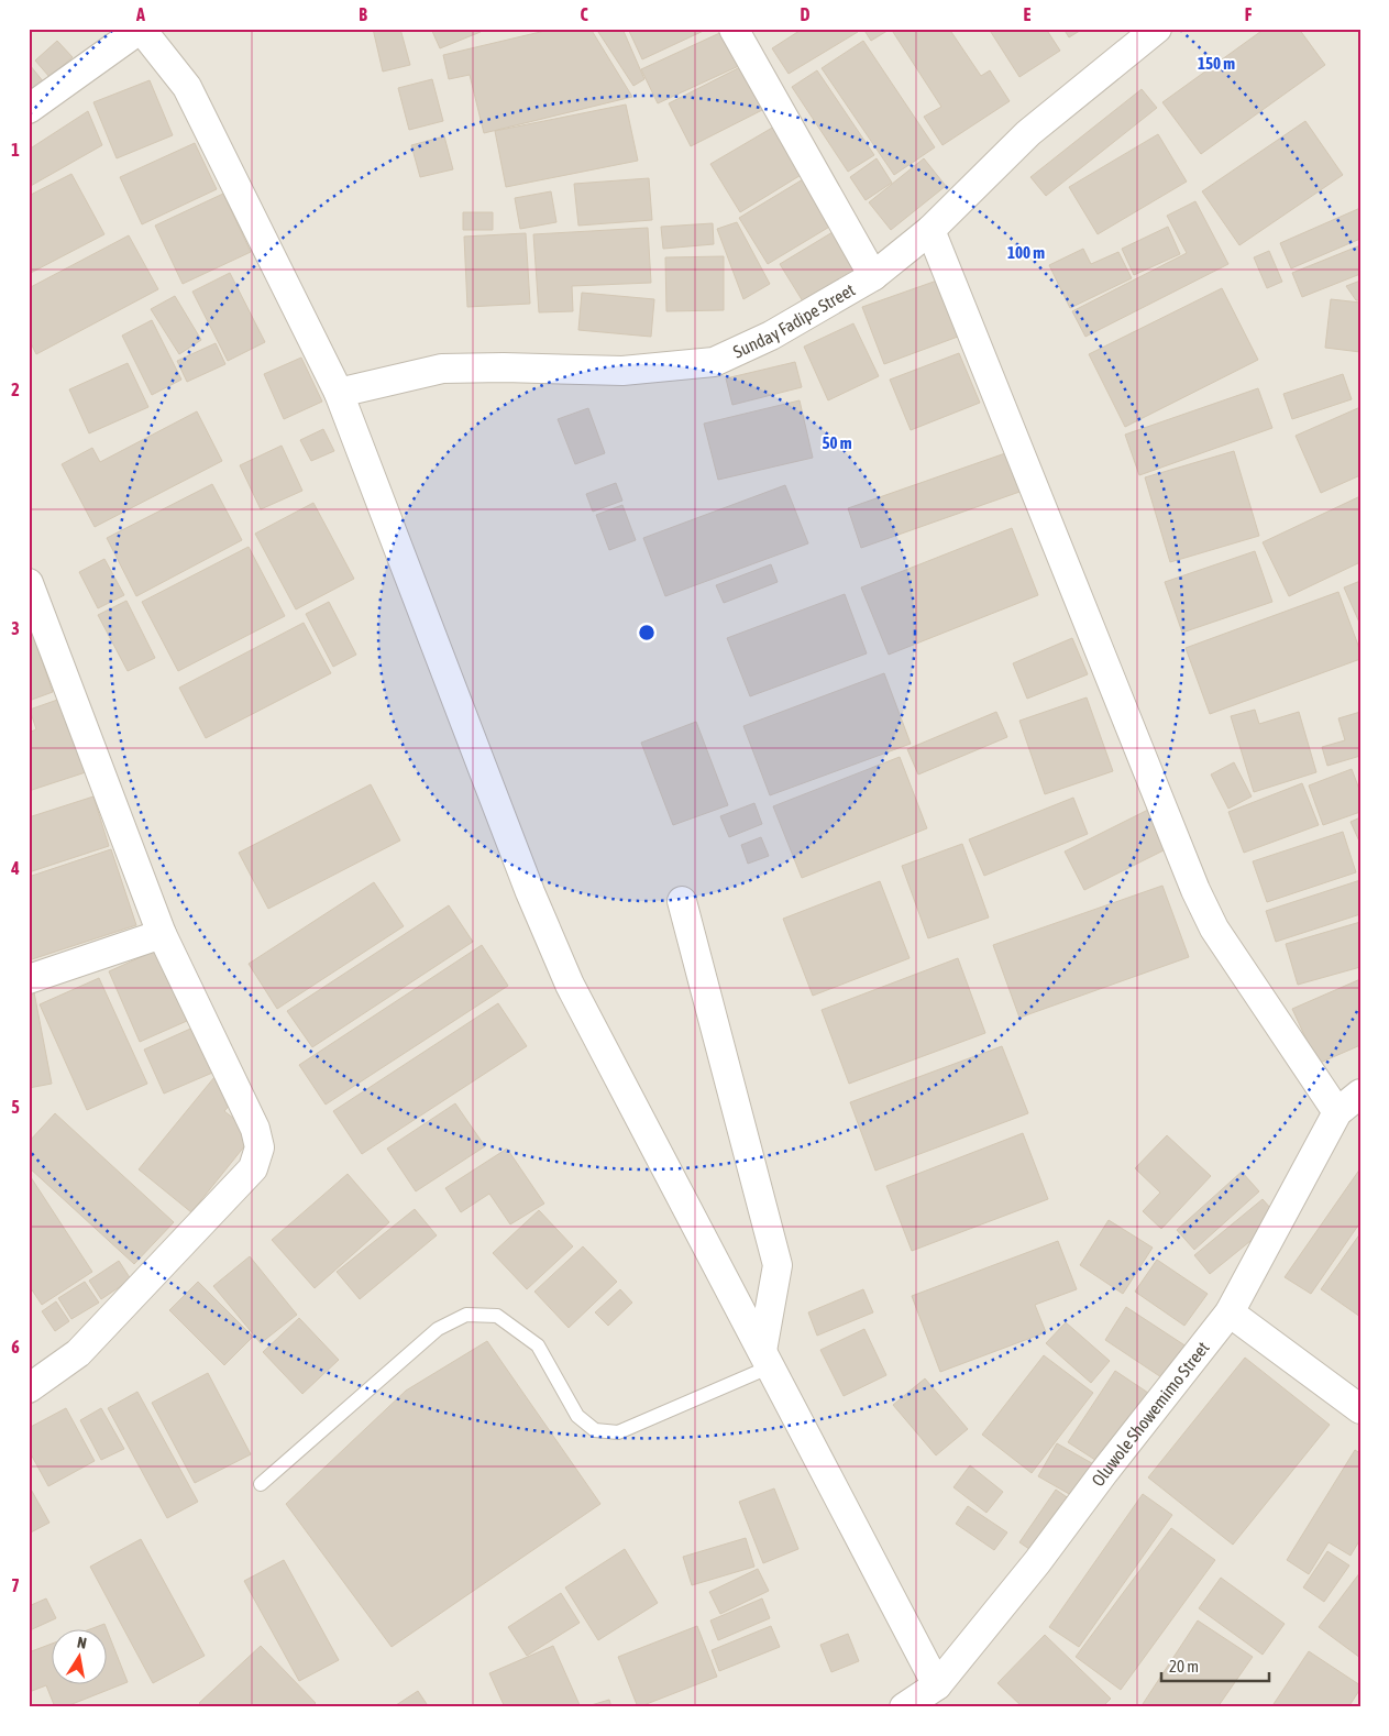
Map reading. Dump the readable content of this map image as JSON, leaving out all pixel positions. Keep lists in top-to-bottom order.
{
  "streets": {
    "street": ["Sunday Fadipe Street", "Oluwole Showemimo Street"]
  },
  "scale_bar": "20 m",
  "north": "top",
  "grid": {
    "columns": [
      "A",
      "B",
      "C",
      "D",
      "E",
      "F"
    ],
    "rows": [
      "1",
      "2",
      "3",
      "4",
      "5",
      "6",
      "7"
    ]
  },
  "rings": ["150 m", "100 m", "50 m"]
}
